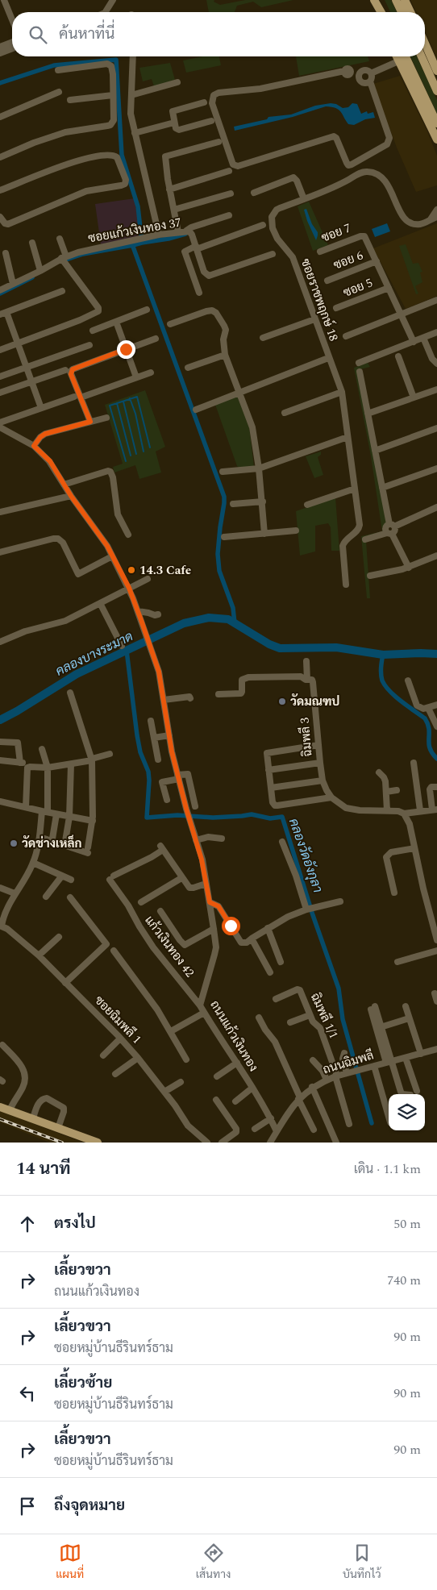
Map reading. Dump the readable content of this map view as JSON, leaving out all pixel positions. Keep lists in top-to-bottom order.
{
  "streets": {
    "street": [
      "ซอยแก้วเงินทอง 37",
      "ซอย 7",
      "ซอย 6",
      "ซอย 5",
      "ซอยราชพฤกษ์ 18",
      "ฉิมพลี 3",
      "แก้วเงินทอง 42",
      "ฉิมพลี 1/1",
      "ซอยฉิมพลี 1",
      "ถนนแก้วเงินทอง",
      "ถนนฉิมพลี"
    ]
  },
  "crossings": [
    ["ซอย 7", "ซอย 6"],
    ["แก้วเงินทอง 42", "ถนนแก้วเงินทอง"],
    ["ฉิมพลี 1/1", "ถนนฉิมพลี"],
    ["ถนนแก้วเงินทอง", "ถนนฉิมพลี"]
  ],
  "water": ["คลองบางระมาด", "คลองวัดอังกุลา"],
  "places": ["14.3 Cafe", "วัดมณฑป", "วัดช่างเหล็ก"],
  "page": {
    "search": "ค้นหาที่นี่",
    "heading": ["14 นาที", "เดิน · 1.1 km"],
    "list": [
      ["ตรงไป", "50 m"],
      ["เลี้ยวขวา", "ถนนแก้วเงินทอง", "740 m"],
      ["เลี้ยวขวา", "ซอยหมู่บ้านธีรินทร์ธาม", "90 m"],
      ["เลี้ยวซ้าย", "ซอยหมู่บ้านธีรินทร์ธาม", "90 m"],
      ["เลี้ยวขวา", "ซอยหมู่บ้านธีรินทร์ธาม", "90 m"],
      "ถึงจุดหมาย"
    ],
    "nav": ["แผนที่", "เส้นทาง", "บันทึกไว้"]
  }
}
